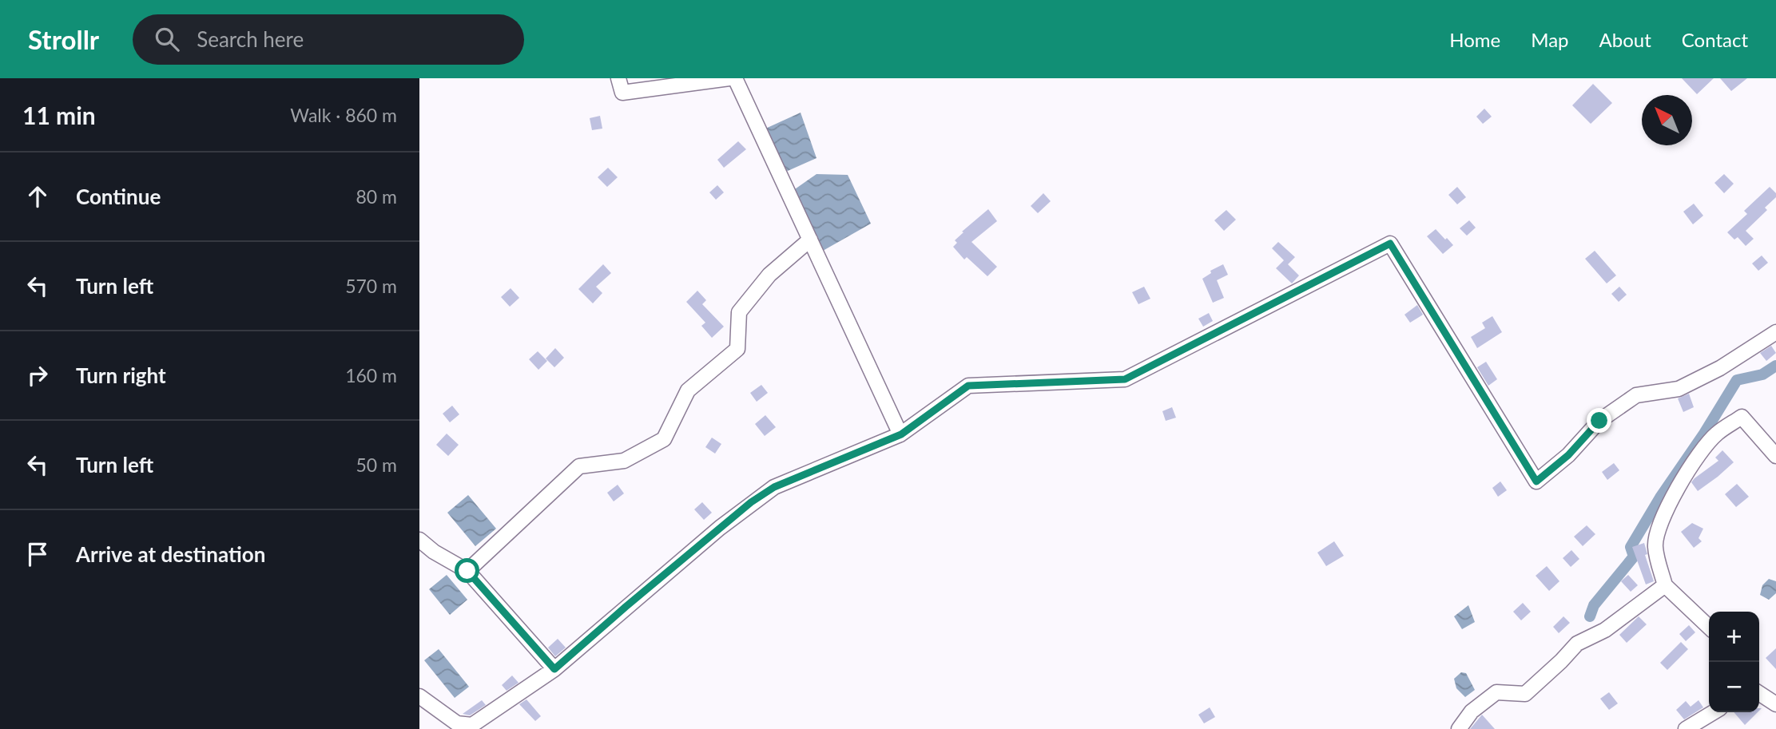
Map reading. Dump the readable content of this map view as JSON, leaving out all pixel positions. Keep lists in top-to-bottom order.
{
  "north": "top left",
  "page": {
    "header": "Strollr",
    "search": "Search here",
    "nav": [
      "Home",
      "Map",
      "About",
      "Contact"
    ],
    "heading": ["11 min", "Walk · 860 m"],
    "list": [
      ["Continue", "80 m"],
      ["Turn left", "570 m"],
      ["Turn right", "160 m"],
      ["Turn left", "50 m"],
      "Arrive at destination"
    ],
    "map_buttons": ["+", "−"]
  }
}
